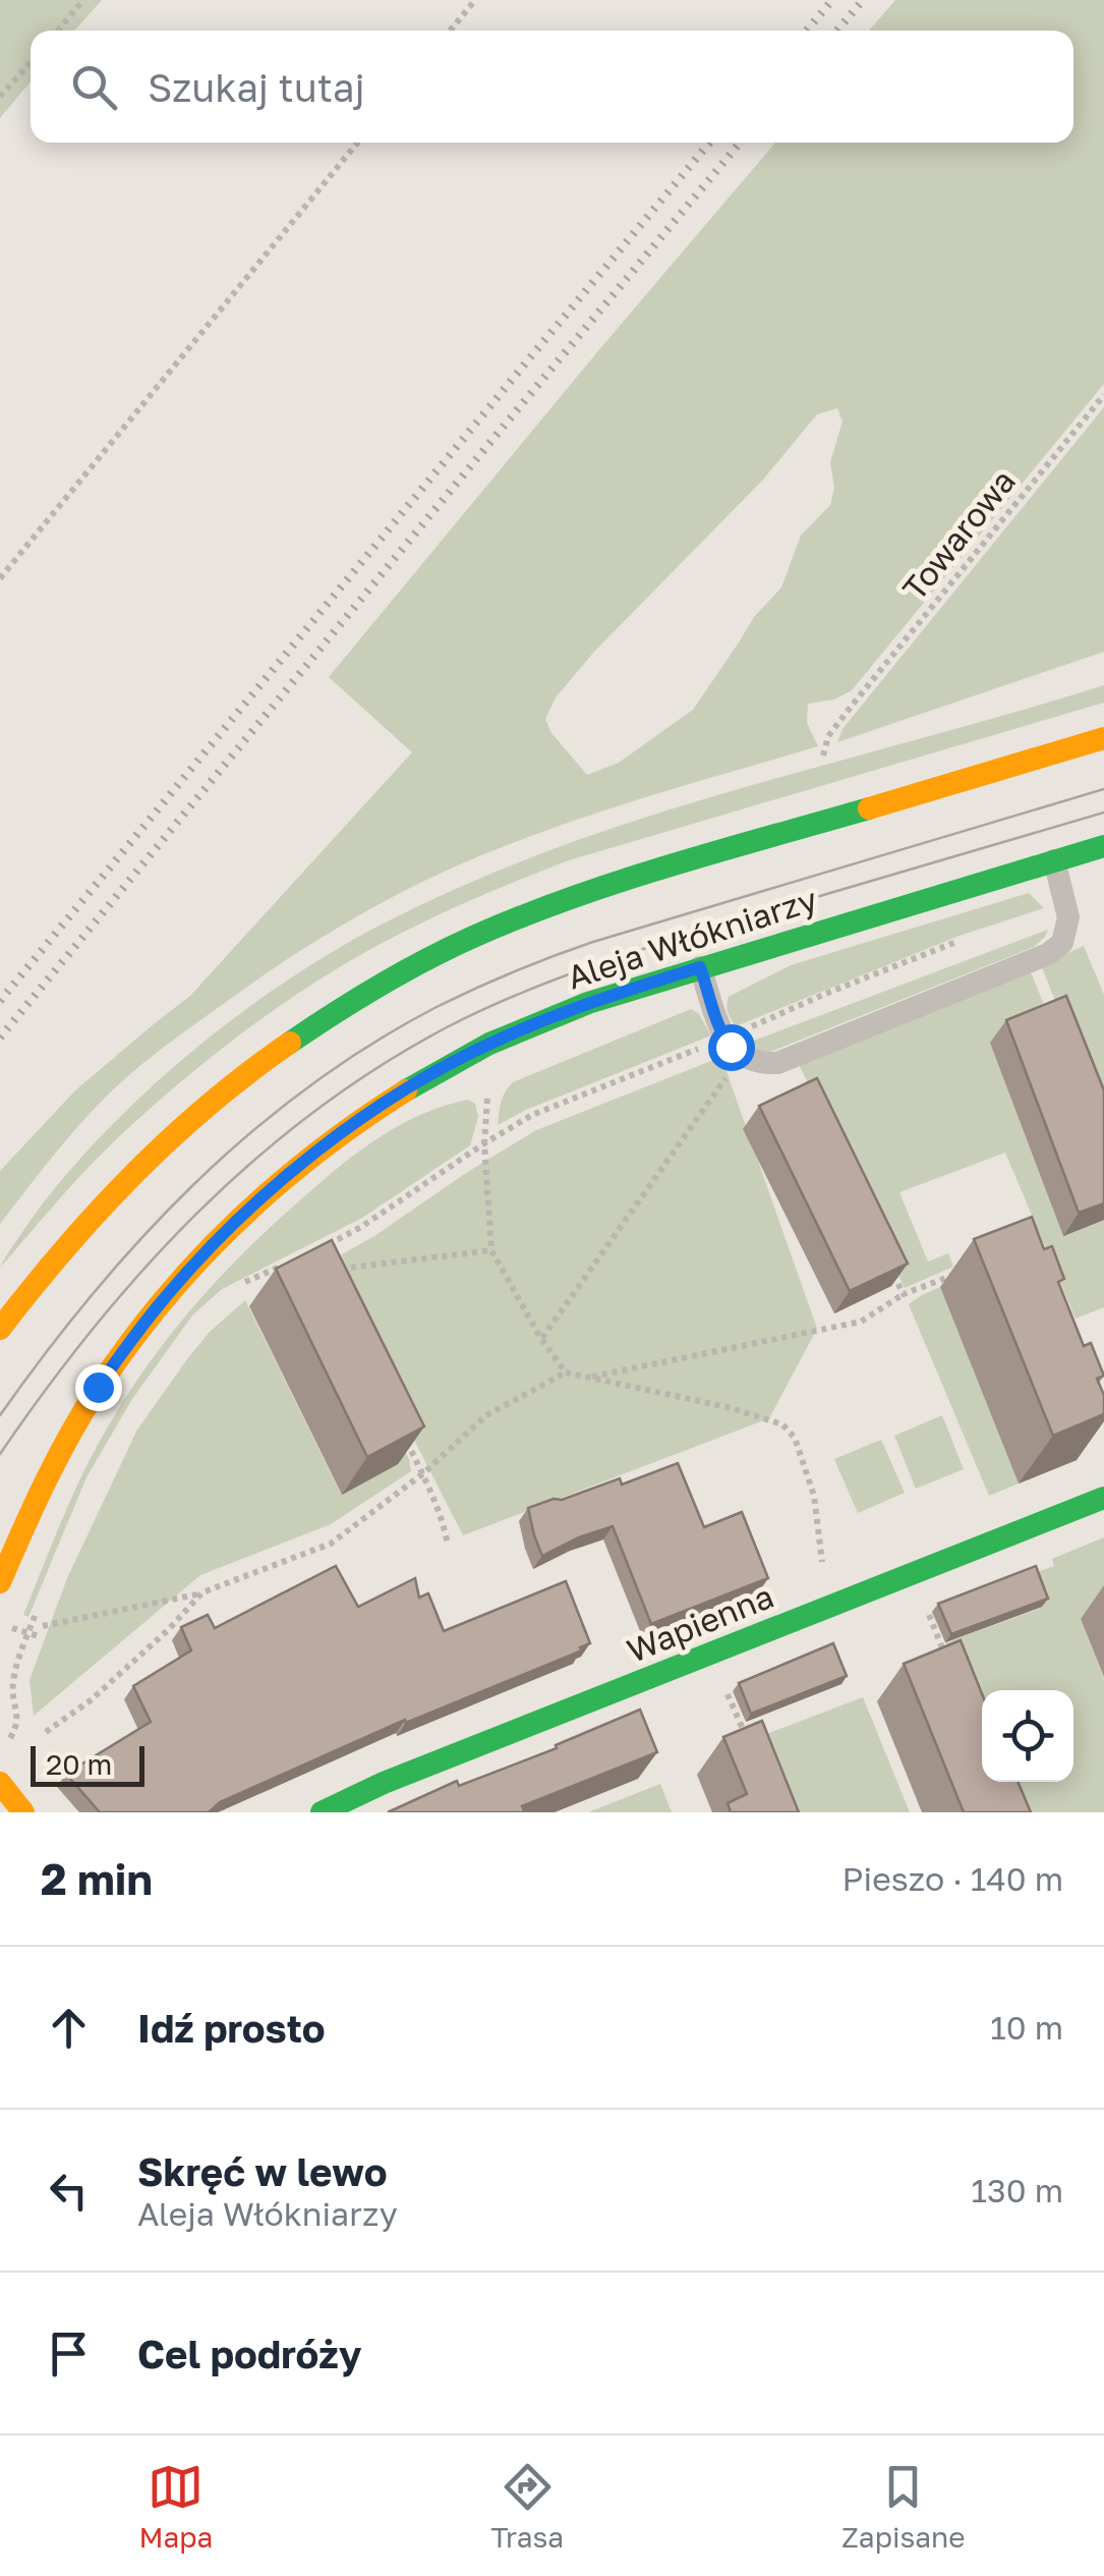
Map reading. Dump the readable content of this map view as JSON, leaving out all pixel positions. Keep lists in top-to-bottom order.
{
  "streets": {
    "main road": ["Aleja Włókniarzy", "Wapienna"],
    "path": ["Towarowa"]
  },
  "scale_bar": "20 m",
  "page": {
    "search": "Szukaj tutaj",
    "scale": "20 m",
    "heading": ["2 min", "Pieszo · 140 m"],
    "list": [
      ["Idź prosto", "10 m"],
      ["Skręć w lewo", "Aleja Włókniarzy", "130 m"],
      "Cel podróży"
    ],
    "nav": ["Mapa", "Trasa", "Zapisane"]
  }
}
